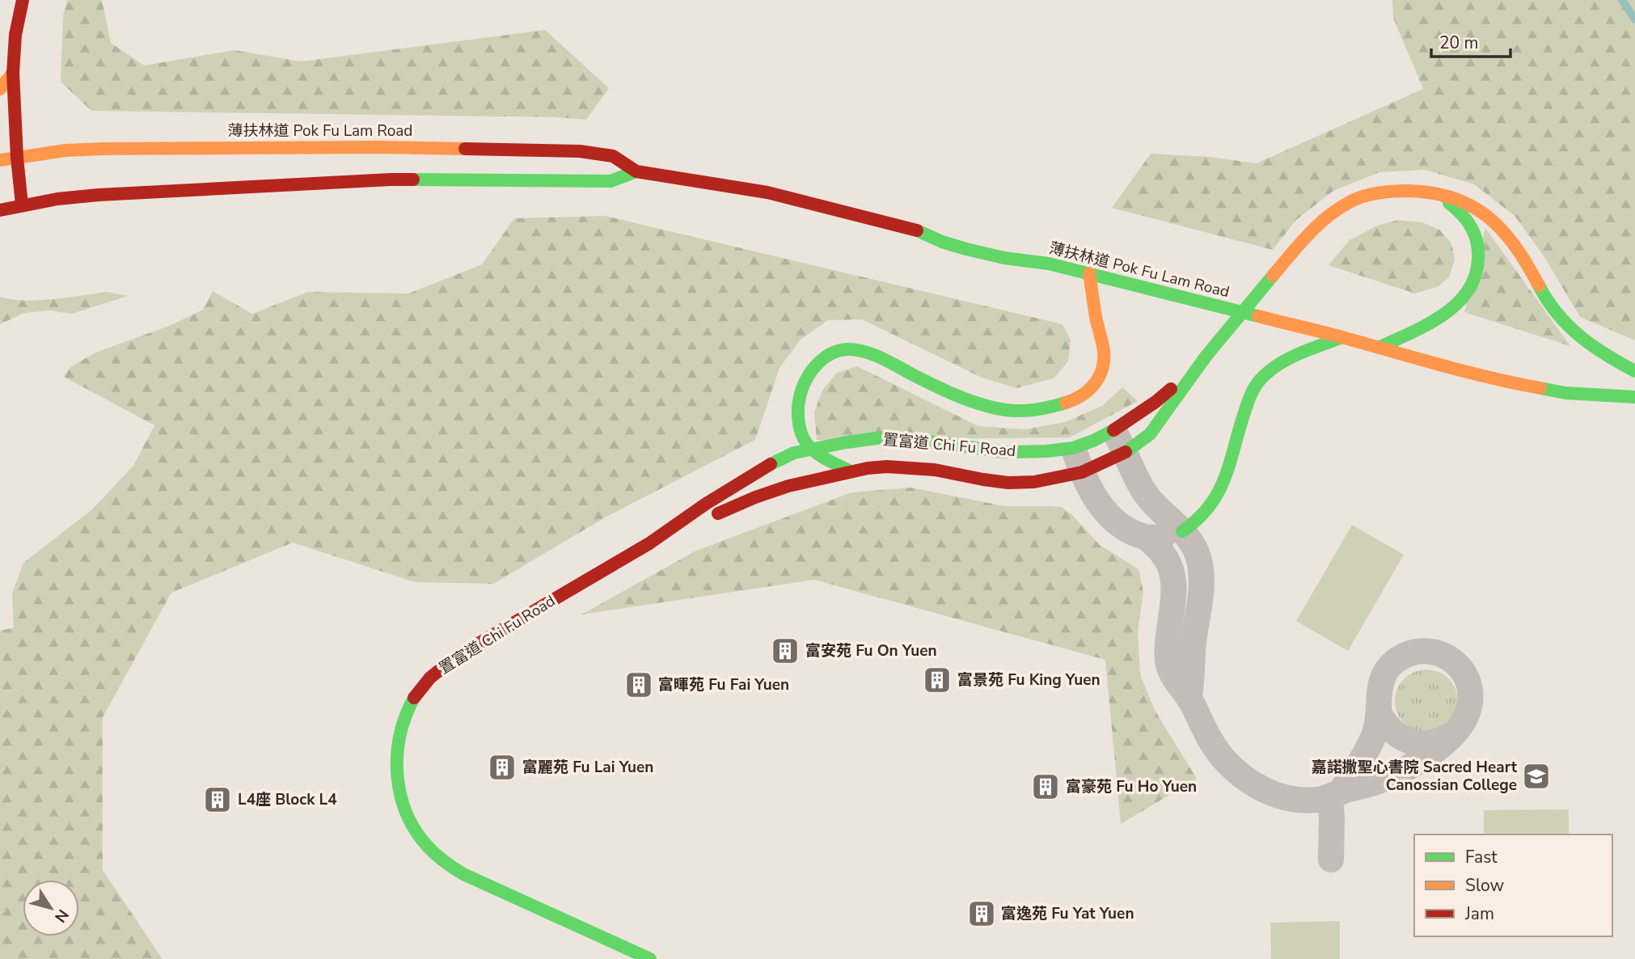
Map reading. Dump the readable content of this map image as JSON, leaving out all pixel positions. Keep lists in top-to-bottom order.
{
  "streets": {
    "main road": ["薄扶林道 Pok Fu Lam Road", "置富道 Chi Fu Road"]
  },
  "places": {
    "building": [
      "富安苑 Fu On Yuen",
      "富景苑 Fu King Yuen",
      "富暉苑 Fu Fai Yuen",
      "富麗苑 Fu Lai Yuen",
      "富豪苑 Fu Ho Yuen",
      "L4座 Block L4",
      "富逸苑 Fu Yat Yuen"
    ],
    "school or university": ["嘉諾撒聖心書院 Sacred Heart Canossian College"]
  },
  "legend": ["Fast", "Slow", "Jam"],
  "scale_bar": "20 m",
  "north": "bottom right"
}
